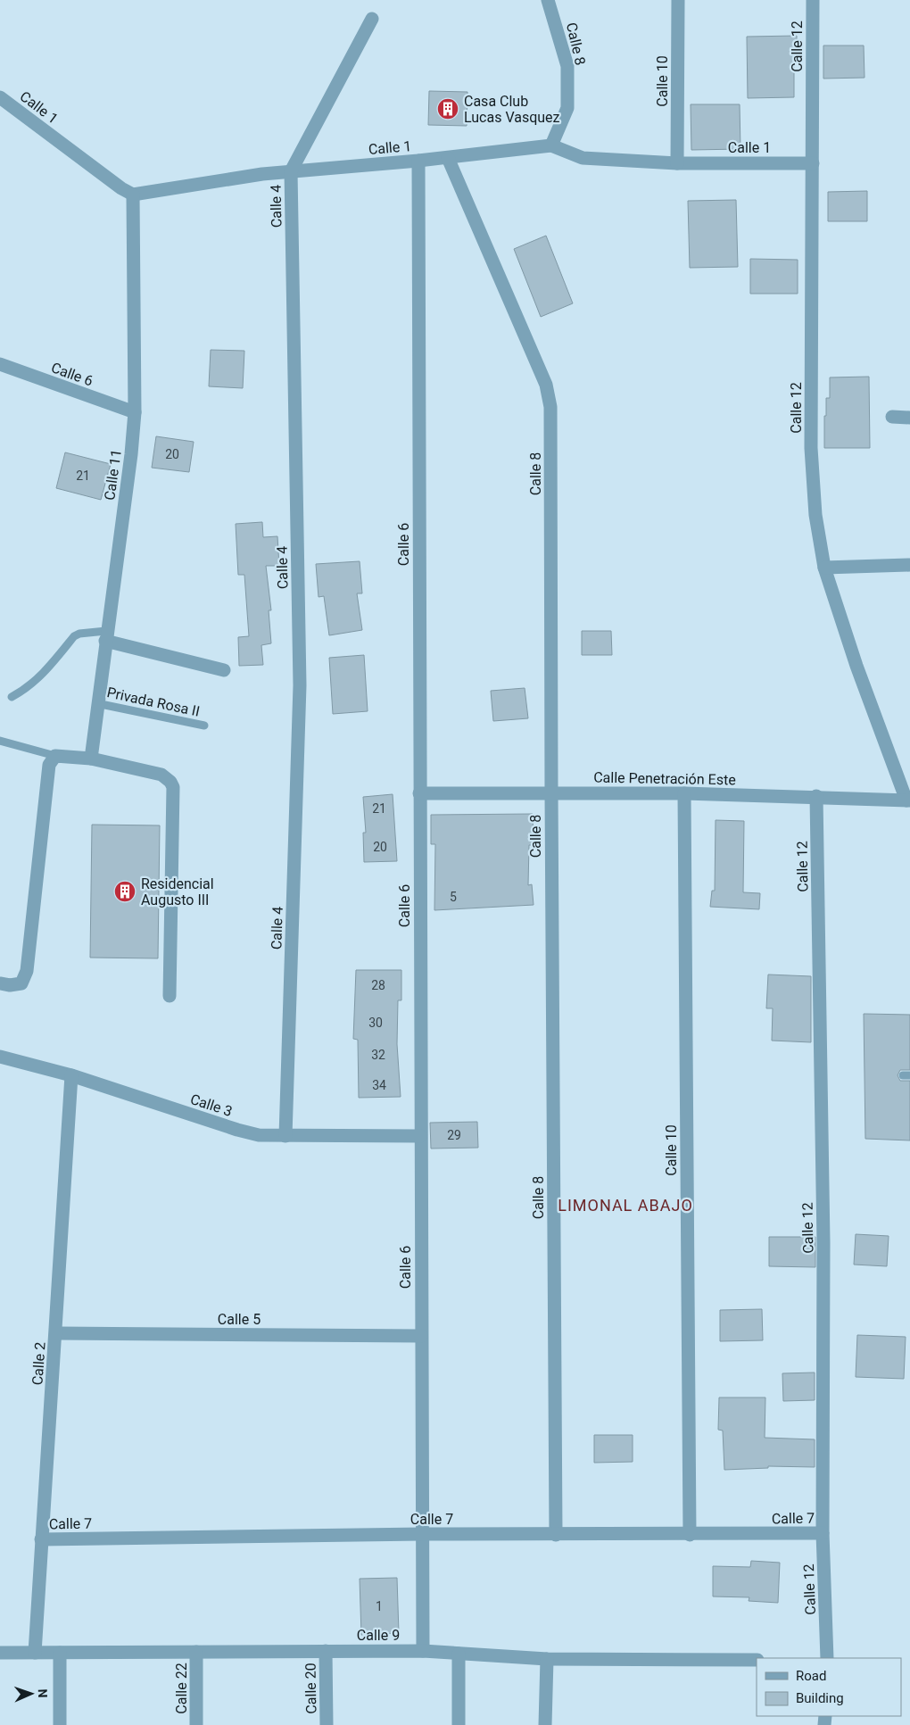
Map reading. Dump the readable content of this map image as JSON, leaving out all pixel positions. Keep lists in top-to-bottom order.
{
  "streets": {
    "street": [
      "Calle 8",
      "Calle 12",
      "Calle 10",
      "Calle 1",
      "Calle 4",
      "Calle 6",
      "Calle 11",
      "Calle Penetración Este",
      "Calle 3",
      "Calle 5",
      "Calle 2",
      "Calle 7",
      "Calle 9",
      "Calle 22",
      "Calle 20"
    ],
    "lane": ["Privada Rosa II"]
  },
  "crossings": [
    ["Calle 8", "Calle 1"],
    ["Calle 8", "Calle Penetración Este"],
    ["Calle 8", "Calle 7"],
    ["Calle 12", "Calle 1"],
    ["Calle 12", "Calle Penetración Este"],
    ["Calle 12", "Calle 7"],
    ["Calle 10", "Calle 1"],
    ["Calle 10", "Calle Penetración Este"],
    ["Calle 10", "Calle 7"],
    ["Calle 1", "Calle 4"],
    ["Calle 1", "Calle 6"],
    ["Calle 1", "Calle 11"],
    ["Calle 4", "Calle 3"],
    ["Calle 6", "Calle 11"],
    ["Calle 6", "Calle Penetración Este"],
    ["Calle 6", "Calle 3"],
    ["Calle 6", "Calle 5"],
    ["Calle 6", "Calle 7"],
    ["Calle 6", "Calle 9"],
    ["Calle 11", "Privada Rosa II"],
    ["Calle 3", "Calle 2"],
    ["Calle 5", "Calle 2"],
    ["Calle 2", "Calle 7"],
    ["Calle 2", "Calle 9"],
    ["Calle 9", "Calle 22"],
    ["Calle 9", "Calle 20"]
  ],
  "districts": ["LIMONAL ABAJO"],
  "places": {
    "building": ["Casa Club Lucas Vasquez", "Residencial Augusto III"]
  },
  "house_numbers": [
    "20",
    "21",
    "21",
    "20",
    "5",
    "28",
    "30",
    "32",
    "34",
    "29",
    "1"
  ],
  "legend": ["Road", "Building"],
  "north": "right"
}
